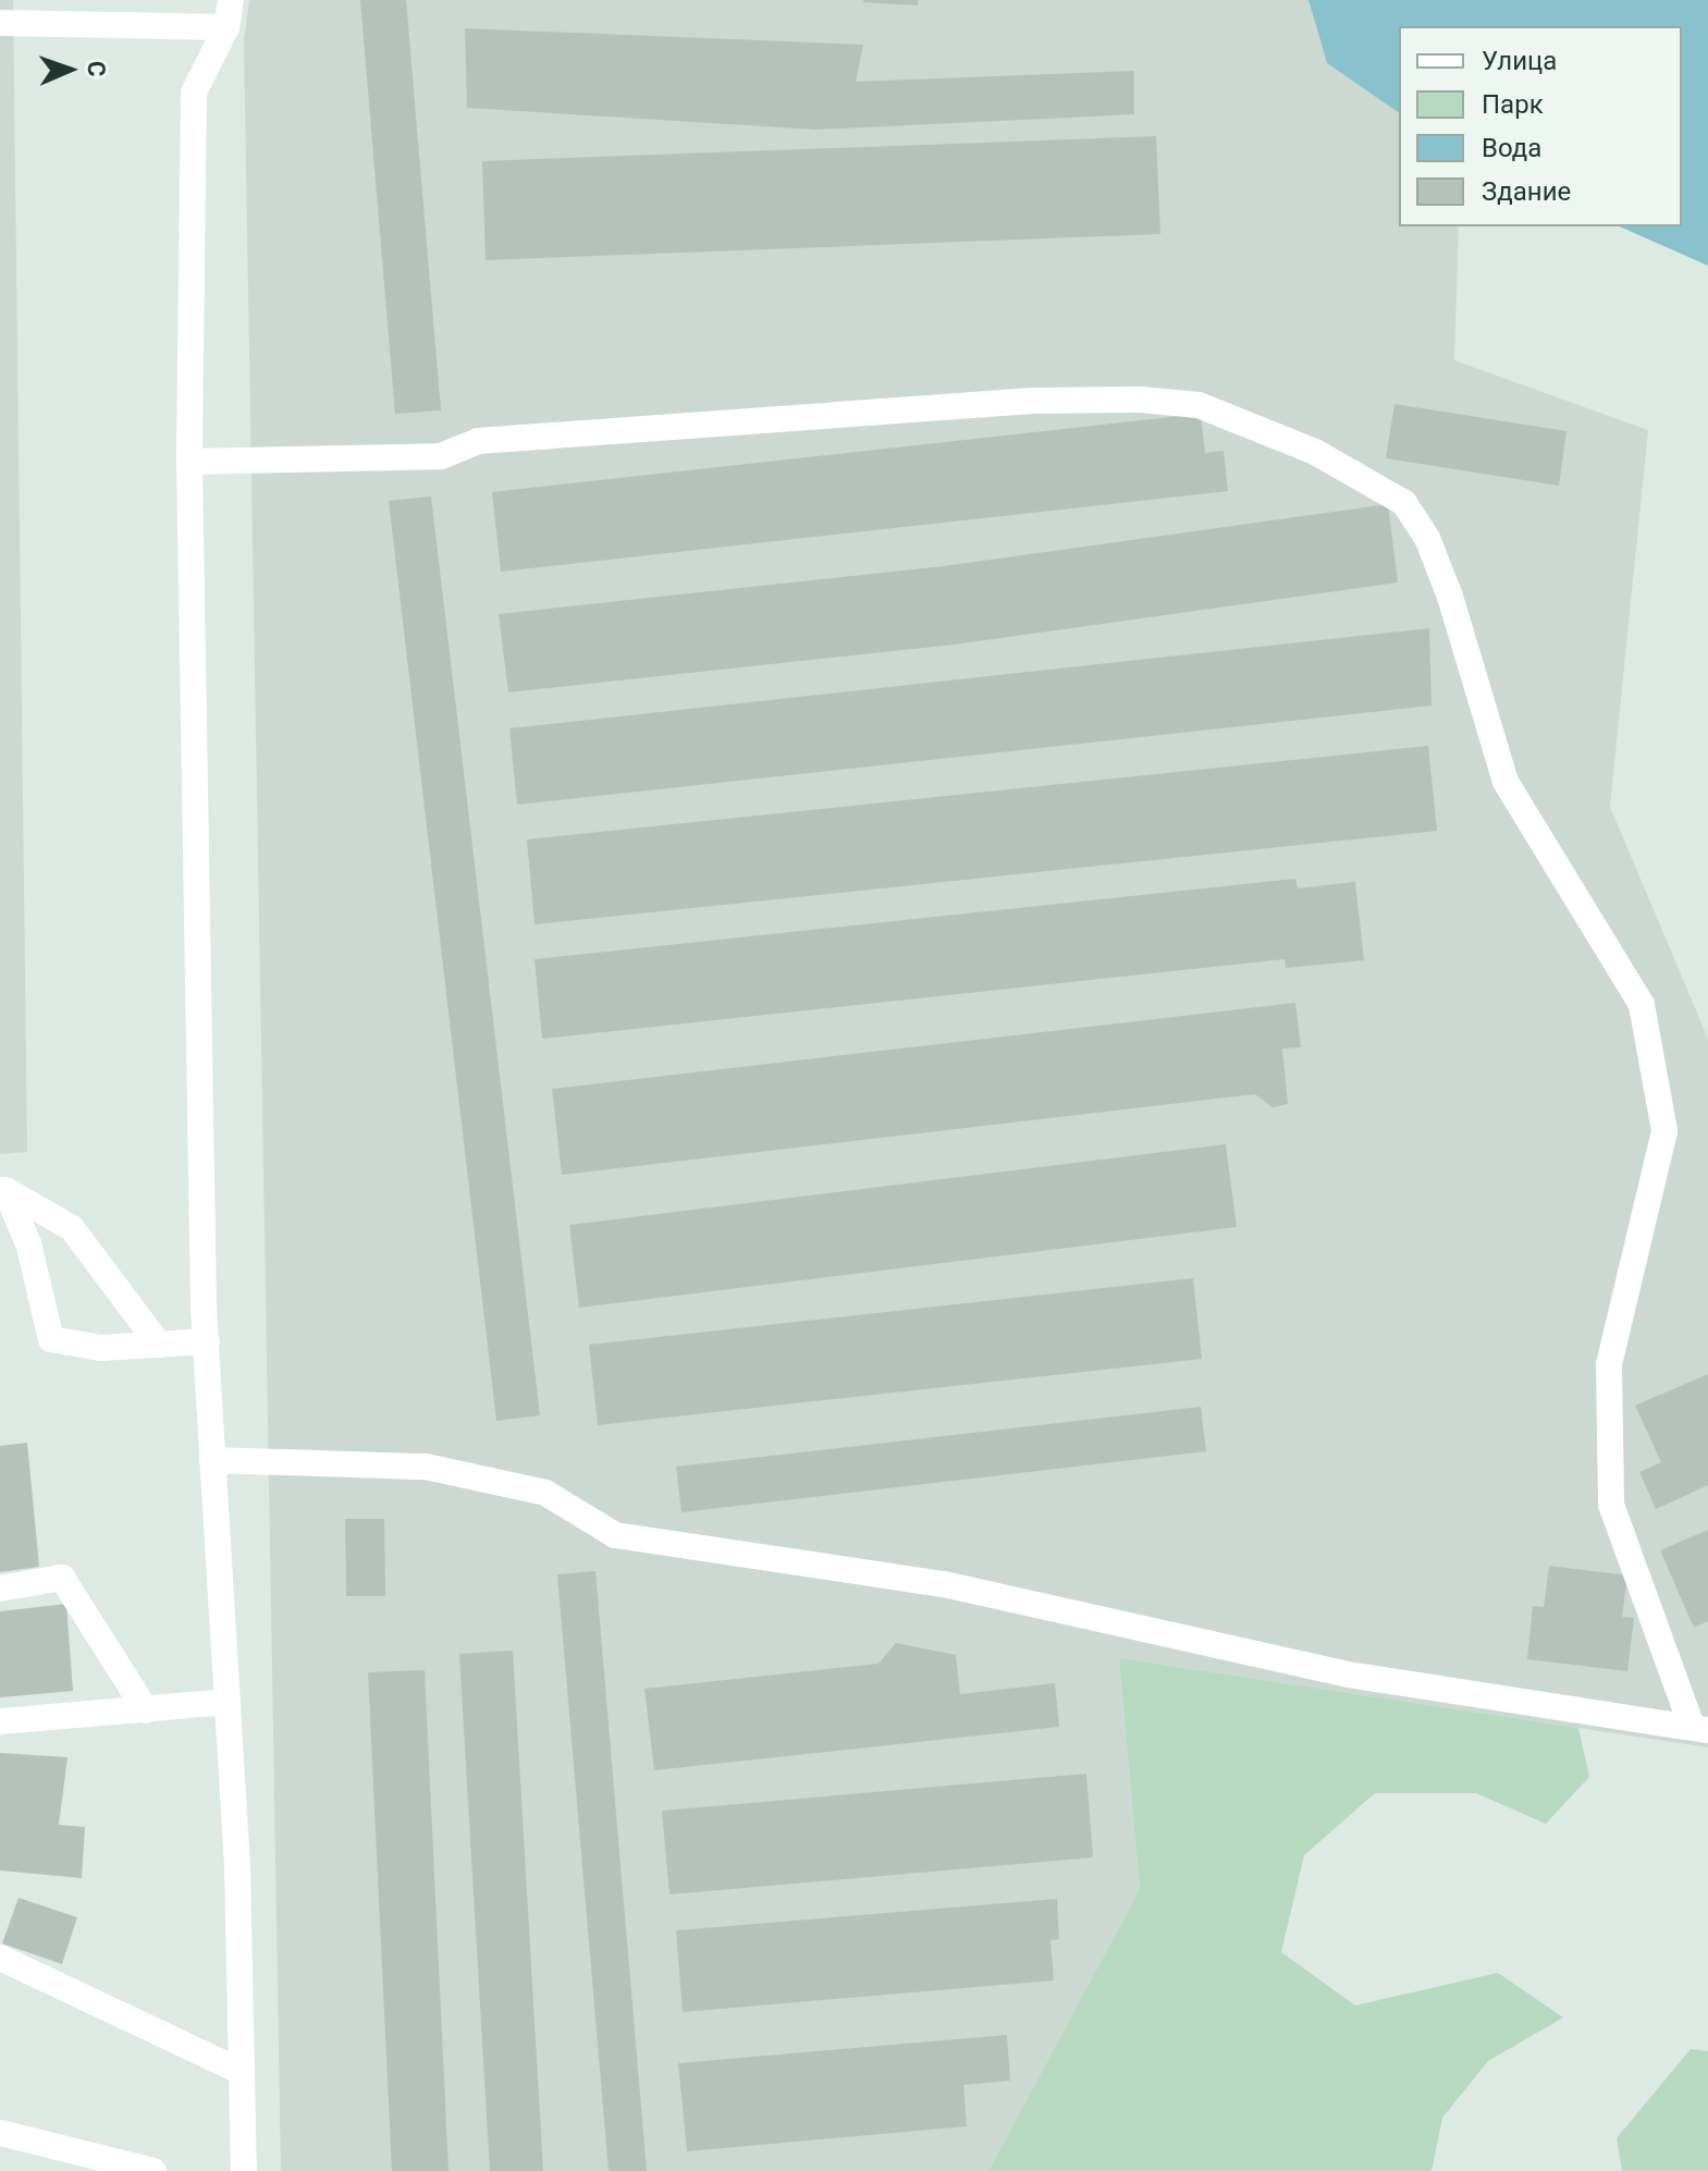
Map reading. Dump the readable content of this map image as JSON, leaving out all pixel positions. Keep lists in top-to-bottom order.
{
  "legend": [
    "Улица",
    "Парк",
    "Вода",
    "Здание"
  ],
  "north": "right"
}
